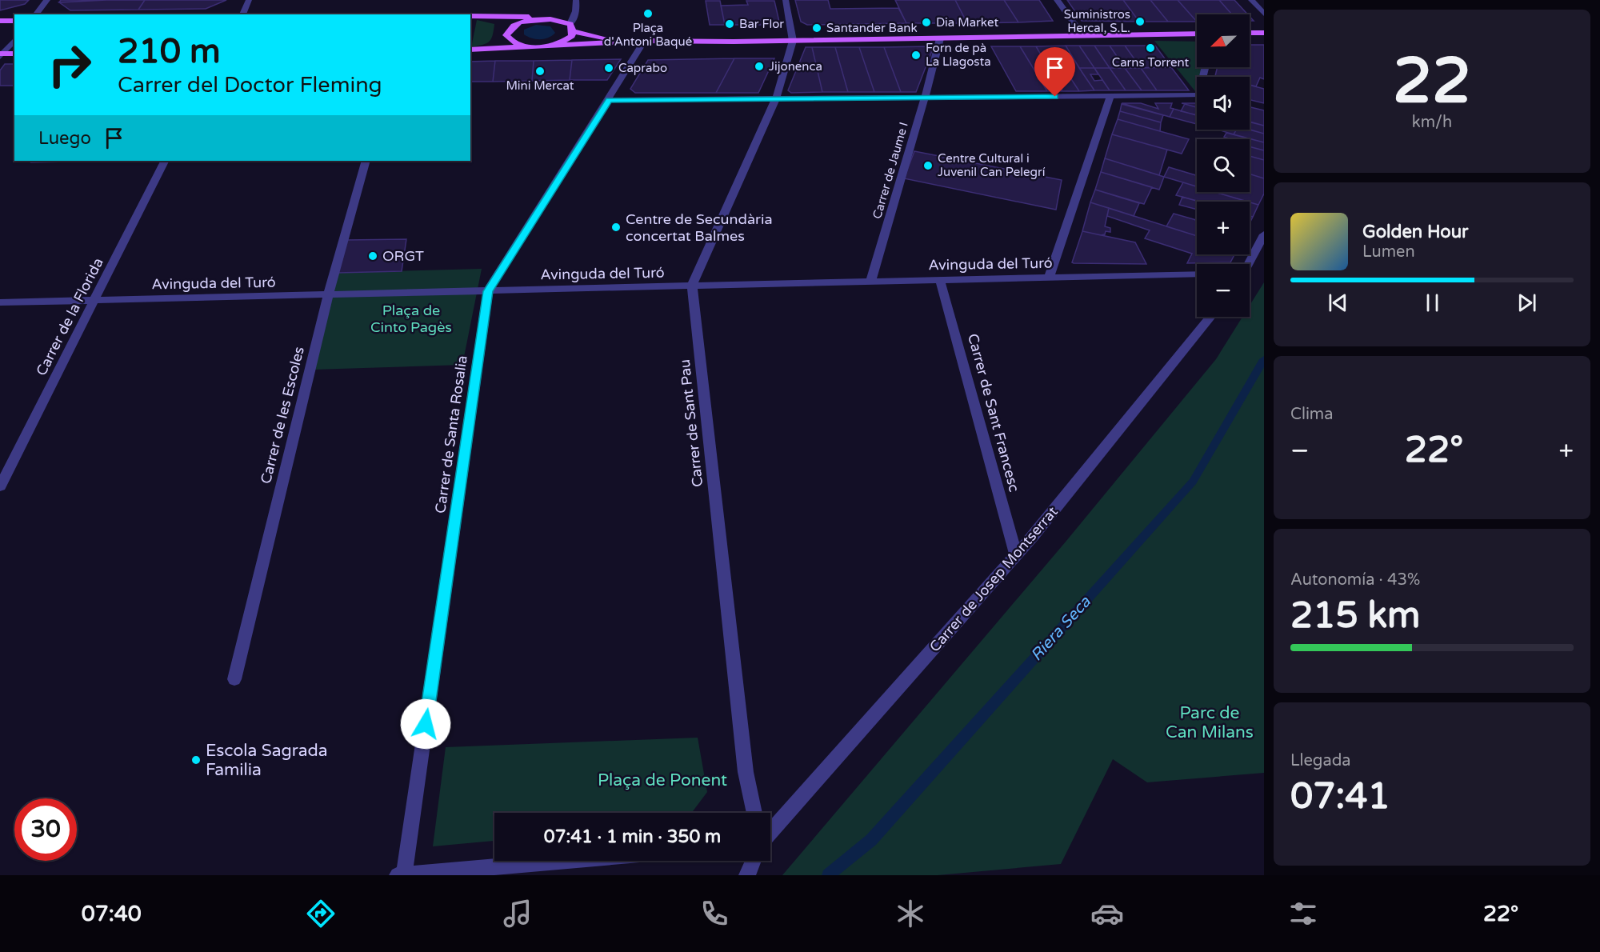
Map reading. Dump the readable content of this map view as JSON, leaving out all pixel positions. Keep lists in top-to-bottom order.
{
  "streets": {
    "street": [
      "Carrer de Jaume I",
      "Avinguda del Turó",
      "Carrer de la Florida",
      "Carrer de Sant Francesc",
      "Carrer de les Escoles",
      "Carrer de Sant Pau",
      "Carrer de Santa Rosalia",
      "Carrer de Josep Montserrat"
    ]
  },
  "crossings": [
    ["Carrer de Jaume I", "Avinguda del Turó"],
    ["Avinguda del Turó", "Carrer de la Florida"],
    ["Avinguda del Turó", "Carrer de Sant Francesc"],
    ["Avinguda del Turó", "Carrer de les Escoles"],
    ["Avinguda del Turó", "Carrer de Sant Pau"],
    ["Avinguda del Turó", "Carrer de Santa Rosalia"],
    ["Carrer de Sant Francesc", "Carrer de Josep Montserrat"]
  ],
  "water": ["Riera Seca"],
  "parks": ["Plaça de Cinto Pagès", "Parc de Can Milans", "Plaça de Ponent"],
  "places": [
    "Plaça d'Antoni Baqué",
    "Suministros Hercal, S.L.",
    "Dia Market",
    "Bar Flor",
    "Santander Bank",
    "Carns Torrent",
    "Forn de pà La Llagosta",
    "Jijonenca",
    "Caprabo",
    "Mini Mercat",
    "Centre Cultural i Juvenil Can Pelegrí",
    "Centre de Secundària concertat Balmes",
    "ORGT",
    "Escola Sagrada Familia"
  ],
  "north": "bottom left",
  "page": {
    "tile": [
      ["22", "km/h"],
      "Clima",
      ["Autonomía · 43%", "215 km"],
      ["Llegada", "07:41"]
    ],
    "map_buttons": ["+", "−"],
    "turn": ["210 m", "Carrer del Doctor Fleming"],
    "then": "Luego",
    "song": ["Golden Hour", "Lumen"],
    "heat": ["−", "22°", "+"],
    "limit": "30",
    "trip": "07:41 · 1 min · 350 m",
    "tabs": ["07:40", "22°"]
  }
}
